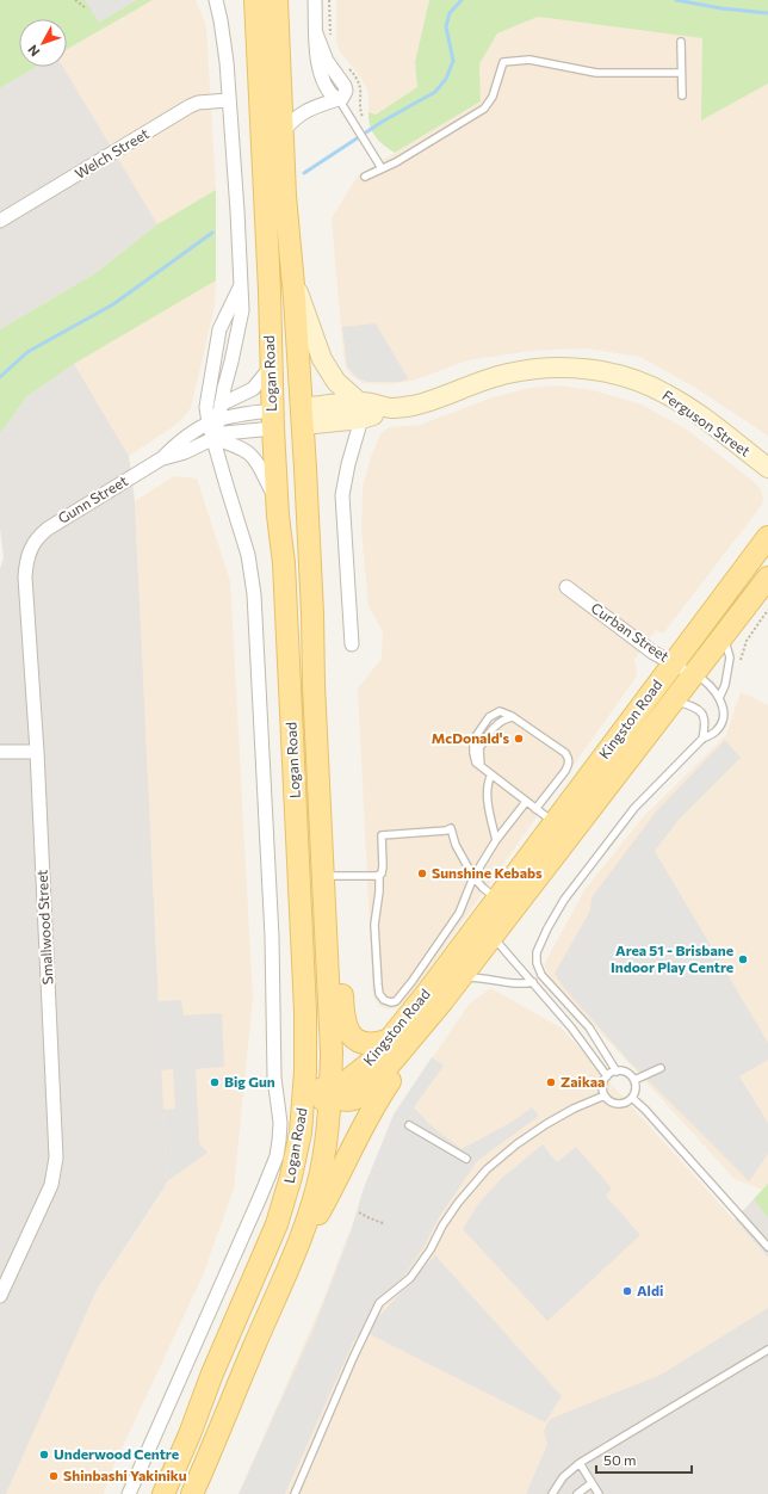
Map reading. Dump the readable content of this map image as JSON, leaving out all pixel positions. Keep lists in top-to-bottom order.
{
  "streets": {
    "main road": ["Logan Road", "Kingston Road"],
    "street": [
      "Welch Street",
      "Ferguson Street",
      "Gunn Street",
      "Curban Street",
      "Smallwood Street"
    ]
  },
  "crossings": [
    ["Logan Road", "Ferguson Street"],
    ["Logan Road", "Gunn Street"],
    ["Logan Road", "Kingston Road"],
    ["Gunn Street", "Smallwood Street"],
    ["Curban Street", "Kingston Road"]
  ],
  "places": [
    "McDonald's",
    "Sunshine Kebabs",
    "Area 51 - Brisbane Indoor Play Centre",
    "Big Gun",
    "Zaikaa",
    "Aldi",
    "Underwood Centre",
    "Shinbashi Yakiniku"
  ],
  "scale_bar": "50 m",
  "north": "bottom left"
}
